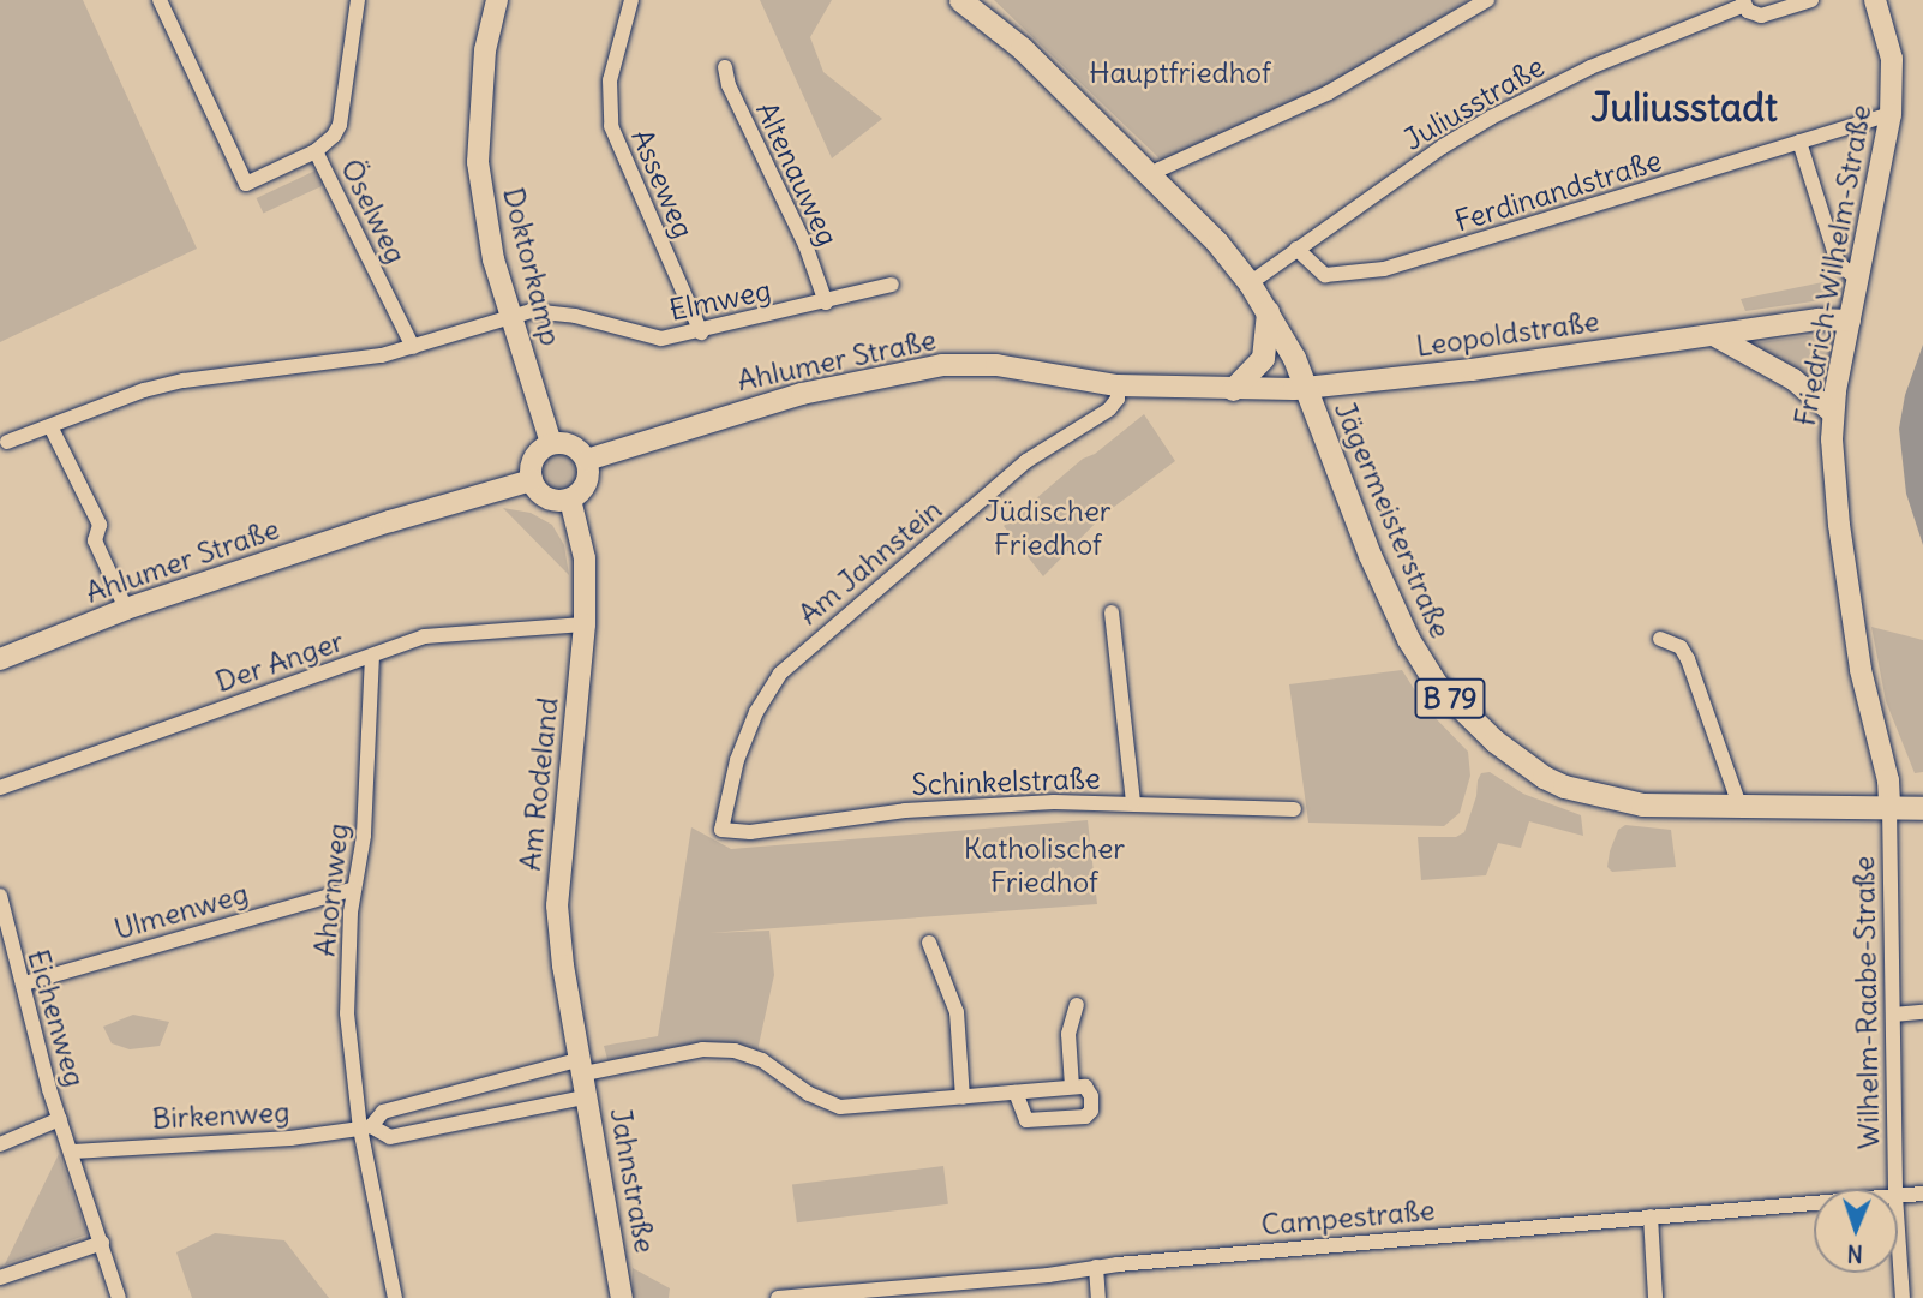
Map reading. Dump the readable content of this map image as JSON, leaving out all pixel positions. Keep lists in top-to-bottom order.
{
  "streets": {
    "main road": [
      "Friedrich-Wilhelm-Straße",
      "Doktorkamp",
      "Leopoldstraße",
      "Ahlumer Straße",
      "Jägermeisterstraße",
      "B 79",
      "Am Rodeland",
      "Jahnstraße"
    ],
    "street": [
      "Juliusstraße",
      "Altenauweg",
      "Asseweg",
      "Ferdinandstraße",
      "Öselweg",
      "Elmweg",
      "Am Jahnstein",
      "Der Anger",
      "Schinkelstraße",
      "Ahornweg",
      "Ulmenweg",
      "Wilhelm-Raabe-Straße",
      "Eichenweg",
      "Birkenweg",
      "Campestraße"
    ]
  },
  "crossings": [
    ["Juliusstraße", "Ferdinandstraße"],
    ["Juliusstraße", "B 79"],
    ["Altenauweg", "Elmweg"],
    ["Asseweg", "Elmweg"],
    ["Ferdinandstraße", "Friedrich-Wilhelm-Straße"],
    ["Friedrich-Wilhelm-Straße", "Leopoldstraße"],
    ["Friedrich-Wilhelm-Straße", "Jägermeisterstraße"],
    ["Friedrich-Wilhelm-Straße", "B 79"],
    ["Friedrich-Wilhelm-Straße", "Wilhelm-Raabe-Straße"],
    ["Doktorkamp", "Elmweg"],
    ["Doktorkamp", "Ahlumer Straße"],
    ["Doktorkamp", "Am Rodeland"],
    ["Leopoldstraße", "Ahlumer Straße"],
    ["Leopoldstraße", "Jägermeisterstraße"],
    ["Leopoldstraße", "B 79"],
    ["Ahlumer Straße", "Jägermeisterstraße"],
    ["Ahlumer Straße", "Am Jahnstein"],
    ["Ahlumer Straße", "B 79"],
    ["Ahlumer Straße", "Am Rodeland"],
    ["Jägermeisterstraße", "B 79"],
    ["Jägermeisterstraße", "Wilhelm-Raabe-Straße"],
    ["Am Jahnstein", "Schinkelstraße"],
    ["Der Anger", "Am Rodeland"],
    ["Der Anger", "Ahornweg"],
    ["B 79", "Wilhelm-Raabe-Straße"],
    ["Am Rodeland", "Birkenweg"],
    ["Am Rodeland", "Jahnstraße"],
    ["Ahornweg", "Ulmenweg"],
    ["Ahornweg", "Birkenweg"],
    ["Ulmenweg", "Eichenweg"],
    ["Eichenweg", "Birkenweg"],
    ["Birkenweg", "Jahnstraße"]
  ],
  "districts": ["Juliusstadt"],
  "parks": ["Hauptfriedhof", "Jüdischer Friedhof", "Katholischer Friedhof"],
  "north": "bottom"
}
